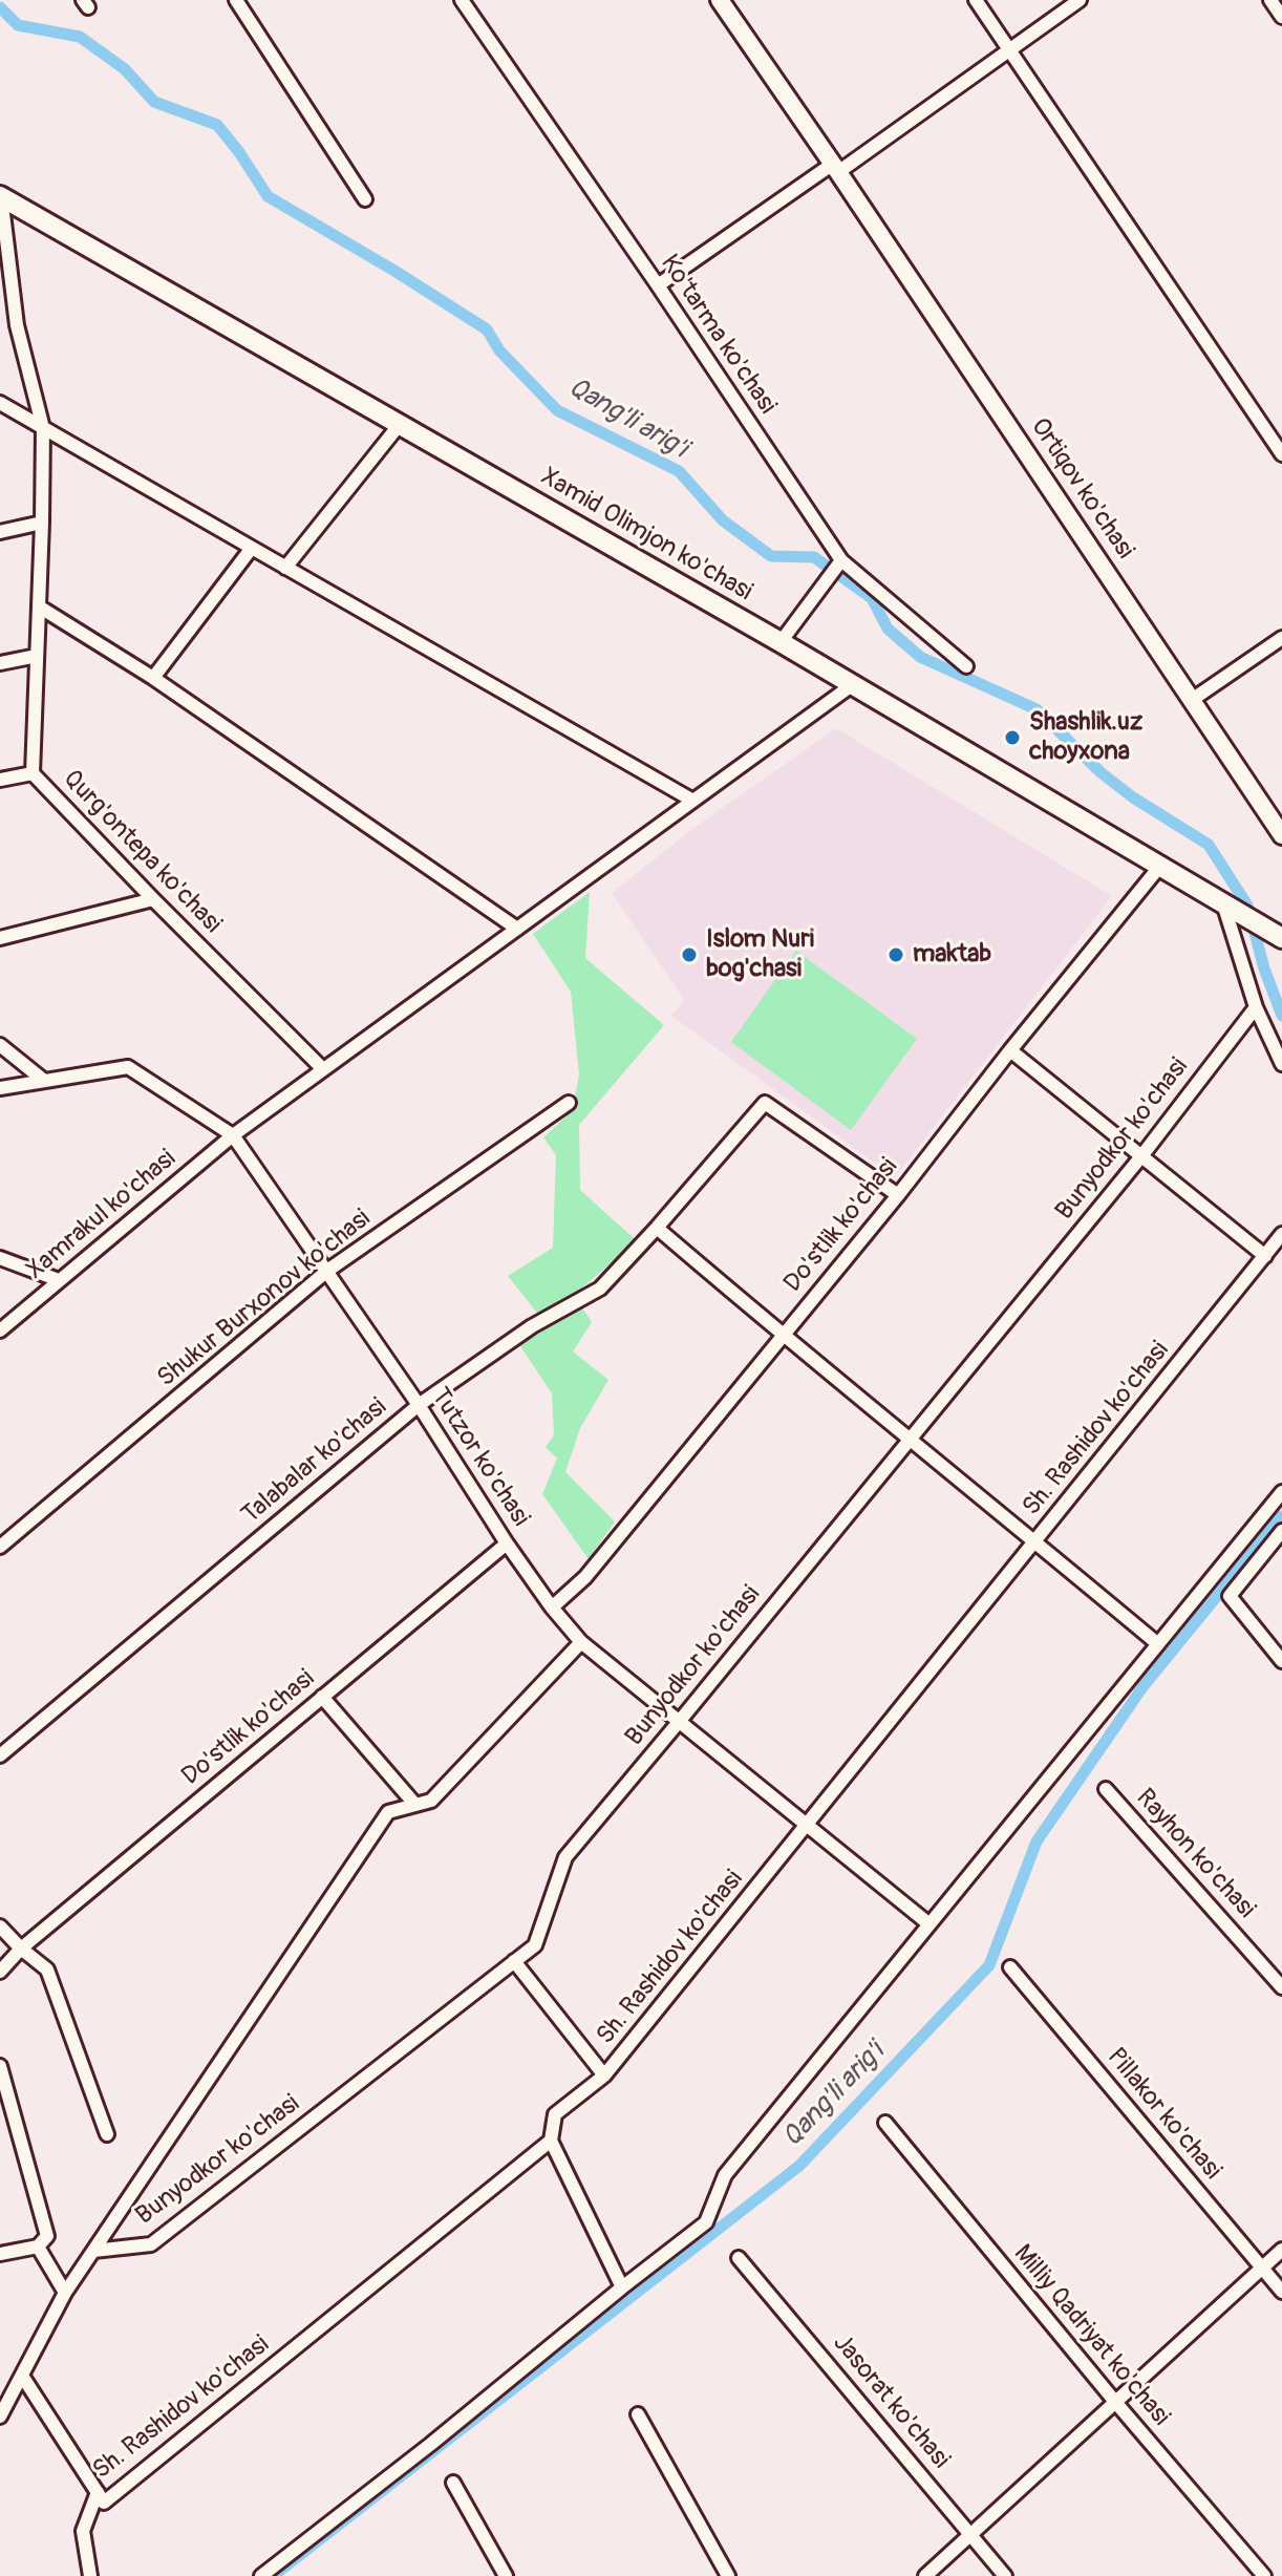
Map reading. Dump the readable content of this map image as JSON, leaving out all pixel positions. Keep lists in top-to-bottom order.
{
  "streets": {
    "main road": ["Xamid Olimjon ko'chasi"],
    "street": [
      "Ko'tarma ko'chasi",
      "Ortiqov ko'chasi",
      "Qurg'ontepa ko'chasi",
      "Bunyodkor ko'chasi",
      "Xamrakul ko'chasi",
      "Do'stlik ko'chasi",
      "Shukur Burxonov ko'chasi",
      "Sh. Rashidov ko'chasi",
      "Tutzor ko'chasi",
      "Talabalar ko'chasi",
      "Rayhon ko'chasi",
      "Pillakor ko'chasi",
      "Milliy Qadriyat ko'chasi",
      "Jasorat ko'chasi"
    ]
  },
  "crossings": [
    ["Xamid Olimjon ko'chasi", "Qurg'ontepa ko'chasi"],
    ["Xamid Olimjon ko'chasi", "Xamrakul ko'chasi"],
    ["Xamid Olimjon ko'chasi", "Do'stlik ko'chasi"],
    ["Qurg'ontepa ko'chasi", "Xamrakul ko'chasi"],
    ["Bunyodkor ko'chasi", "Tutzor ko'chasi"],
    ["Xamrakul ko'chasi", "Tutzor ko'chasi"],
    ["Do'stlik ko'chasi", "Tutzor ko'chasi"],
    ["Do'stlik ko'chasi", "Talabalar ko'chasi"],
    ["Shukur Burxonov ko'chasi", "Tutzor ko'chasi"],
    ["Sh. Rashidov ko'chasi", "Tutzor ko'chasi"],
    ["Tutzor ko'chasi", "Talabalar ko'chasi"]
  ],
  "water": ["Qang'li arig'i"],
  "places": ["Shashlik.uz choyxona", "Islom Nuri bog'chasi", "maktab"]
}
